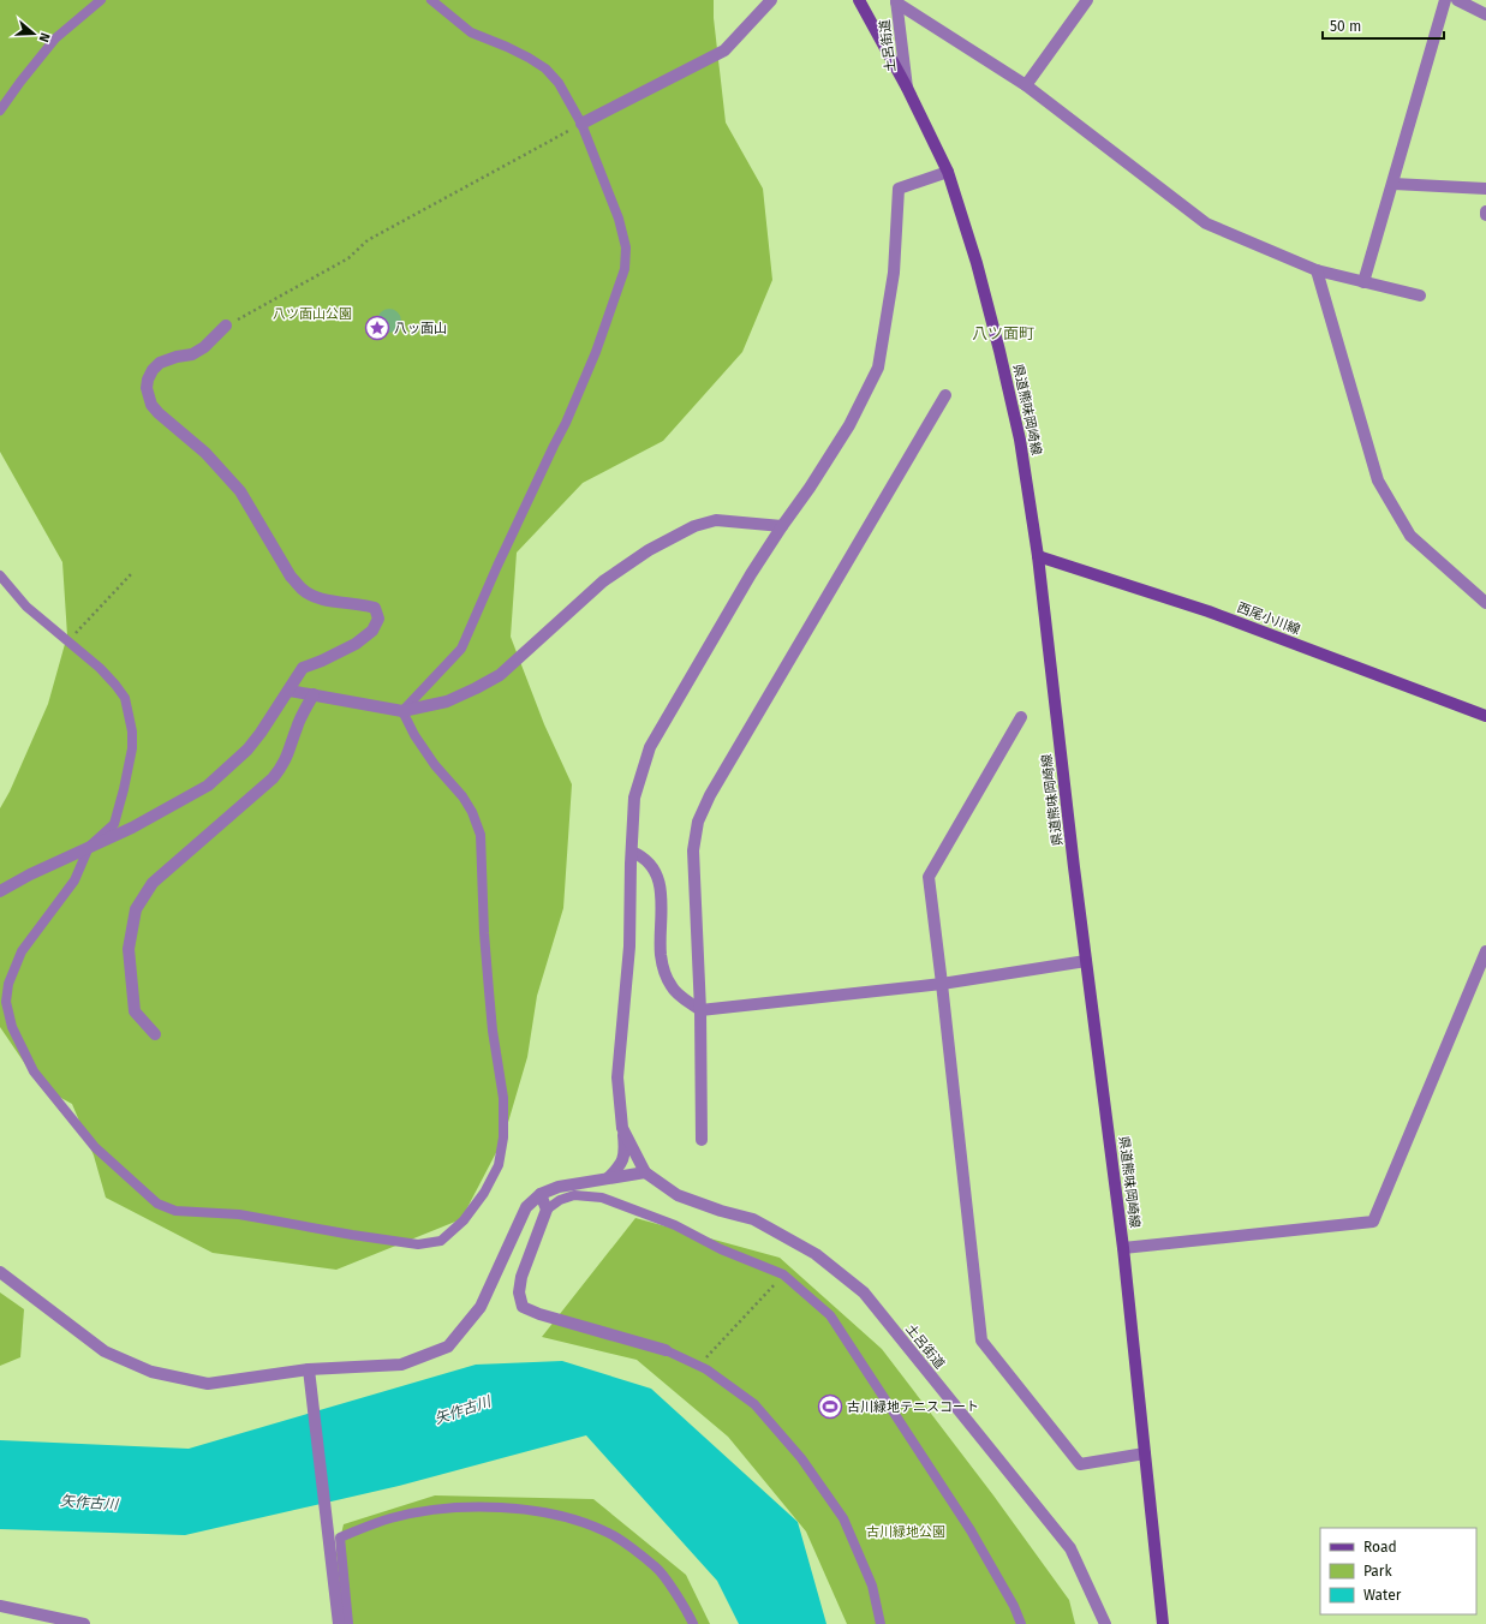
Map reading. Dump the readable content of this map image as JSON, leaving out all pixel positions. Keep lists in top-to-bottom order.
{
  "streets": {
    "main road": ["県道熊味岡崎線", "西尾小川線"],
    "street": ["土呂街道"]
  },
  "crossings": [
    ["土呂街道", "県道熊味岡崎線"],
    ["県道熊味岡崎線", "西尾小川線"]
  ],
  "districts": ["八ツ面町"],
  "water": ["矢作古川"],
  "parks": ["八ツ面山公園", "古川緑地公園"],
  "places": {
    "place": ["八ッ面山"],
    "sports": ["古川緑地テニスコート"]
  },
  "legend": ["Road", "Park", "Water"],
  "scale_bar": "50 m",
  "north": "right"
}
